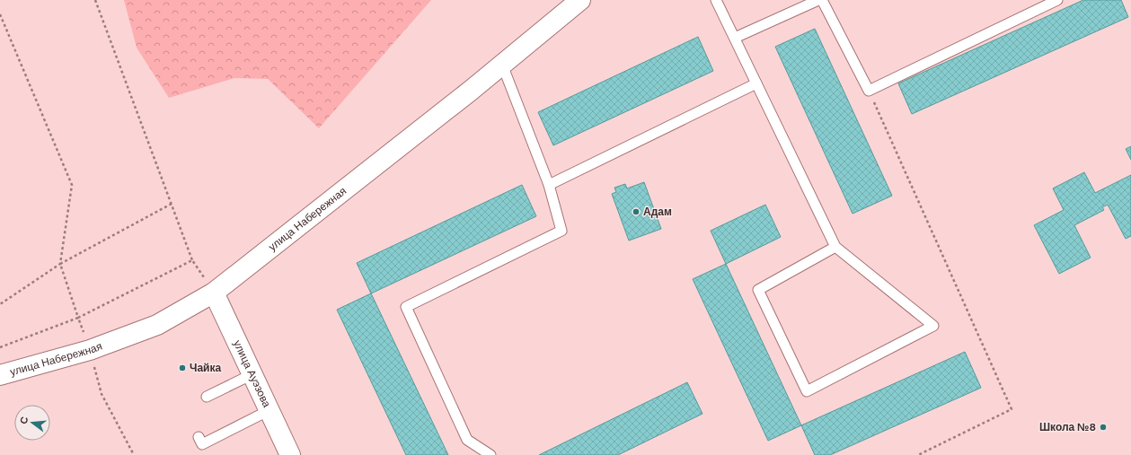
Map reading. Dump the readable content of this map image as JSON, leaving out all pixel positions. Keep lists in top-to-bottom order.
{
  "streets": {
    "street": ["улица Набережная", "улица Ауэзова"]
  },
  "crossings": [
    ["улица Набережная", "улица Ауэзова"]
  ],
  "places": ["Адам", "Чайка", "Школа №8"],
  "north": "left"
}
